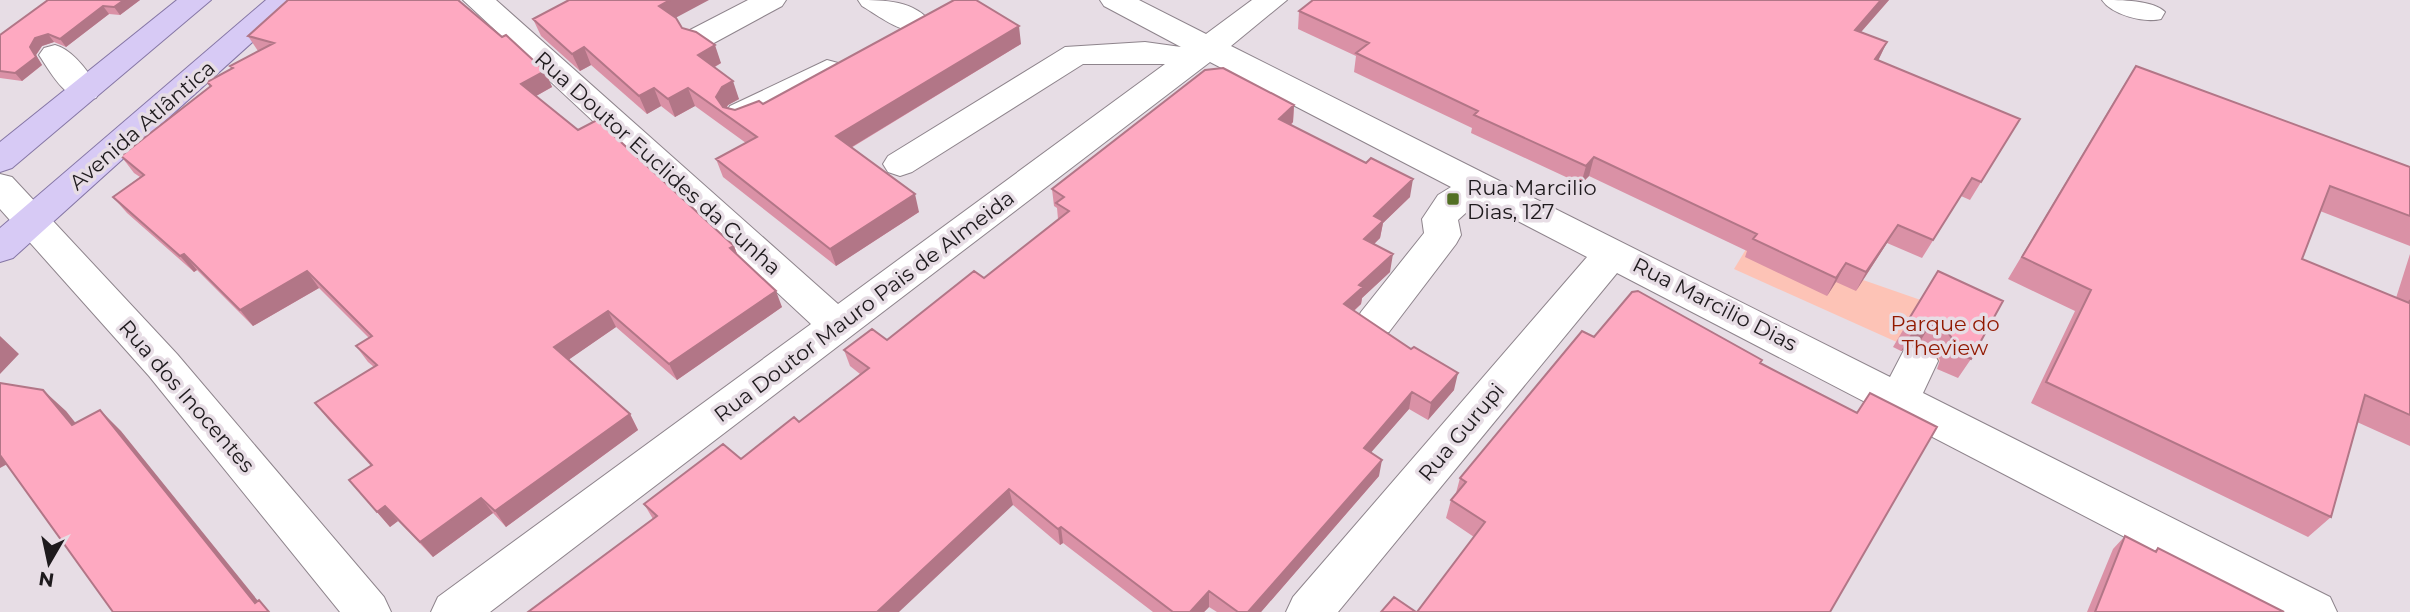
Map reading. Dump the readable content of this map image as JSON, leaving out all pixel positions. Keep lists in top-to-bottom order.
{
  "streets": {
    "main road": ["Avenida Atlântica"],
    "street": [
      "Rua Doutor Euclides da Cunha",
      "Rua Marcilio Dias",
      "Rua Doutor Mauro Pais de Almeida",
      "Rua dos Inocentes",
      "Rua Gurupi"
    ]
  },
  "crossings": [
    ["Avenida Atlântica", "Rua dos Inocentes"],
    ["Rua Doutor Euclides da Cunha", "Rua Doutor Mauro Pais de Almeida"],
    ["Rua Marcilio Dias", "Rua Doutor Mauro Pais de Almeida"],
    ["Rua Marcilio Dias", "Rua Gurupi"]
  ],
  "parks": ["Parque do Theview"],
  "places": {
    "transit": ["Rua Marcilio Dias, 127"]
  },
  "north": "bottom"
}
